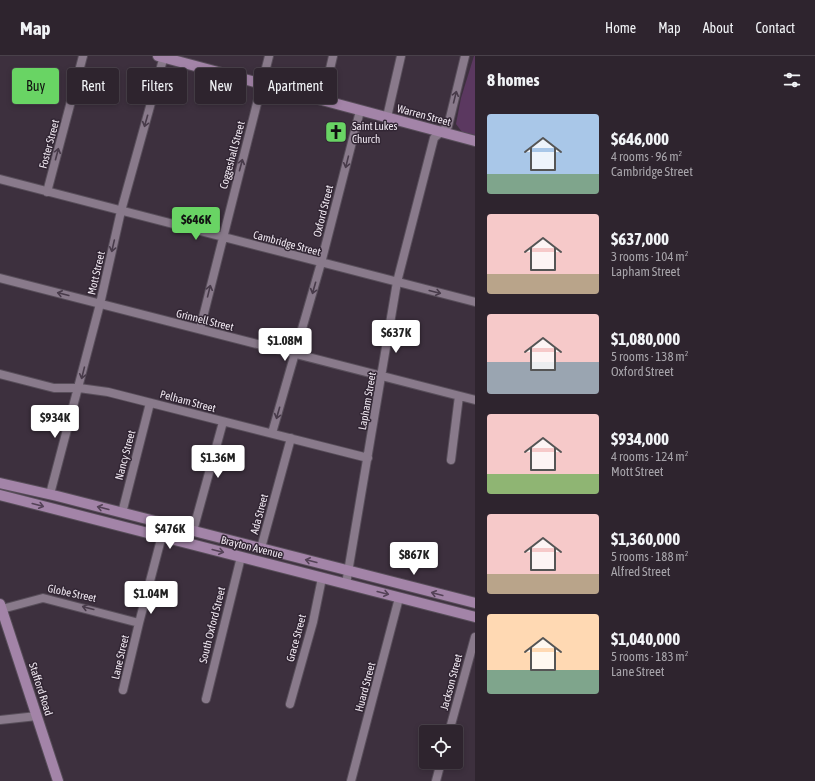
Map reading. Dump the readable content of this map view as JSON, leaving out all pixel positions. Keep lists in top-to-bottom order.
{
  "streets": {
    "main road": ["Warren Street", "Brayton Avenue", "Stafford Road"],
    "street": [
      "Foster Street",
      "Coggeshall Street",
      "Oxford Street",
      "Cambridge Street",
      "Mott Street",
      "Grinnell Street",
      "Pelham Street",
      "Lapham Street",
      "Nancy Street",
      "Ada Street",
      "Globe Street",
      "South Oxford Street",
      "Grace Street",
      "Lane Street",
      "Jackson Street",
      "Huard Street"
    ]
  },
  "crossings": [
    ["Warren Street", "Oxford Street"],
    ["Warren Street", "Mott Street"],
    ["Warren Street", "Lapham Street"],
    ["Foster Street", "Cambridge Street"],
    ["Coggeshall Street", "Cambridge Street"],
    ["Coggeshall Street", "Grinnell Street"],
    ["Oxford Street", "Cambridge Street"],
    ["Oxford Street", "Grinnell Street"],
    ["Oxford Street", "Pelham Street"],
    ["Cambridge Street", "Mott Street"],
    ["Cambridge Street", "Lapham Street"],
    ["Mott Street", "Grinnell Street"],
    ["Mott Street", "Pelham Street"],
    ["Mott Street", "Brayton Avenue"],
    ["Grinnell Street", "Lapham Street"],
    ["Pelham Street", "Lapham Street"],
    ["Pelham Street", "Nancy Street"],
    ["Pelham Street", "Ada Street"],
    ["Lapham Street", "Brayton Avenue"],
    ["Nancy Street", "Brayton Avenue"],
    ["Ada Street", "Brayton Avenue"],
    ["Brayton Avenue", "South Oxford Street"],
    ["Brayton Avenue", "Grace Street"],
    ["Brayton Avenue", "Lane Street"],
    ["Brayton Avenue", "Huard Street"],
    ["Globe Street", "Lane Street"],
    ["Globe Street", "Stafford Road"]
  ],
  "one_way": [
    "Foster Street",
    "Coggeshall Street",
    "Oxford Street",
    "Mott Street",
    "Globe Street"
  ],
  "places": {
    "church": ["Saint Lukes Church"]
  },
  "page": {
    "header": "Map",
    "nav": [
      "Home",
      "Map",
      "About",
      "Contact"
    ],
    "heading": "8 homes",
    "chip": [
      "Buy",
      "Rent",
      "Filters",
      "New",
      "Apartment"
    ],
    "list": [
      {
        "name": "$646,000",
        "note": "4 rooms · 96 m² · Cambridge Street"
      },
      {
        "name": "$637,000",
        "note": "3 rooms · 104 m² · Lapham Street"
      },
      {
        "name": "$1,080,000",
        "note": "5 rooms · 138 m² · Oxford Street"
      },
      {
        "name": "$934,000",
        "note": "4 rooms · 124 m² · Mott Street"
      },
      {
        "name": "$1,360,000",
        "note": "5 rooms · 188 m² · Alfred Street"
      },
      {
        "name": "$1,040,000",
        "note": "5 rooms · 183 m² · Lane Street"
      }
    ],
    "price": [
      "$646K",
      "$637K",
      "$1.08M",
      "$934K",
      "$1.36M",
      "$476K",
      "$867K",
      "$1.04M"
    ]
  }
}
